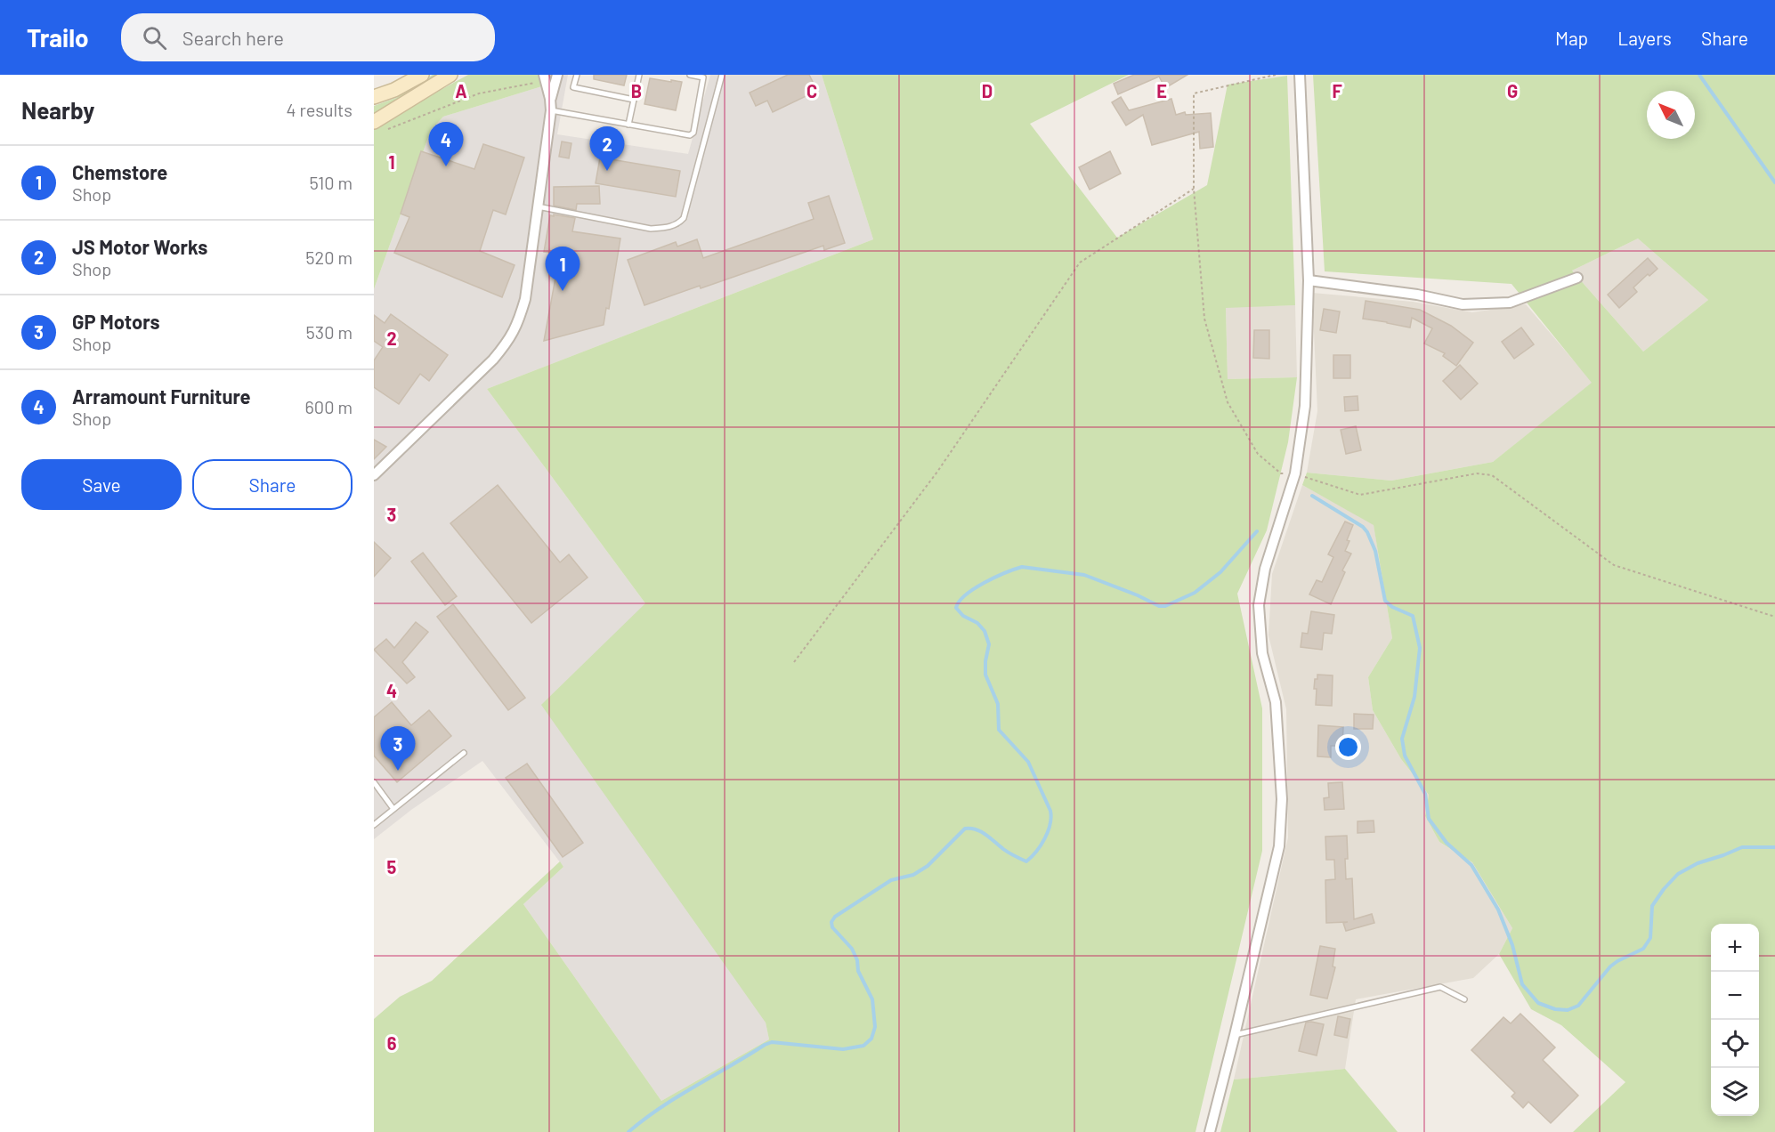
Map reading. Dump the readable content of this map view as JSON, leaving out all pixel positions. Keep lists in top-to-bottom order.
{
  "north": "top left",
  "page": {
    "header": "Trailo",
    "search": "Search here",
    "nav": ["Map", "Layers", "Share"],
    "heading": ["Nearby", "4 results"],
    "pins": [
      "4",
      "2",
      "1",
      "3"
    ],
    "list": [
      {
        "mark": "1",
        "name": "Chemstore",
        "note": "Shop",
        "value": "510 m"
      },
      {
        "mark": "2",
        "name": "JS Motor Works",
        "note": "Shop",
        "value": "520 m"
      },
      {
        "mark": "3",
        "name": "GP Motors",
        "note": "Shop",
        "value": "530 m"
      },
      {
        "mark": "4",
        "name": "Arramount Furniture",
        "note": "Shop",
        "value": "600 m"
      }
    ],
    "buttons": ["Save", "Share"],
    "map_buttons": ["+", "−"]
  },
  "grid": {
    "columns": [
      "A",
      "B",
      "C",
      "D",
      "E",
      "F",
      "G"
    ],
    "rows": [
      "1",
      "2",
      "3",
      "4",
      "5",
      "6"
    ]
  }
}
